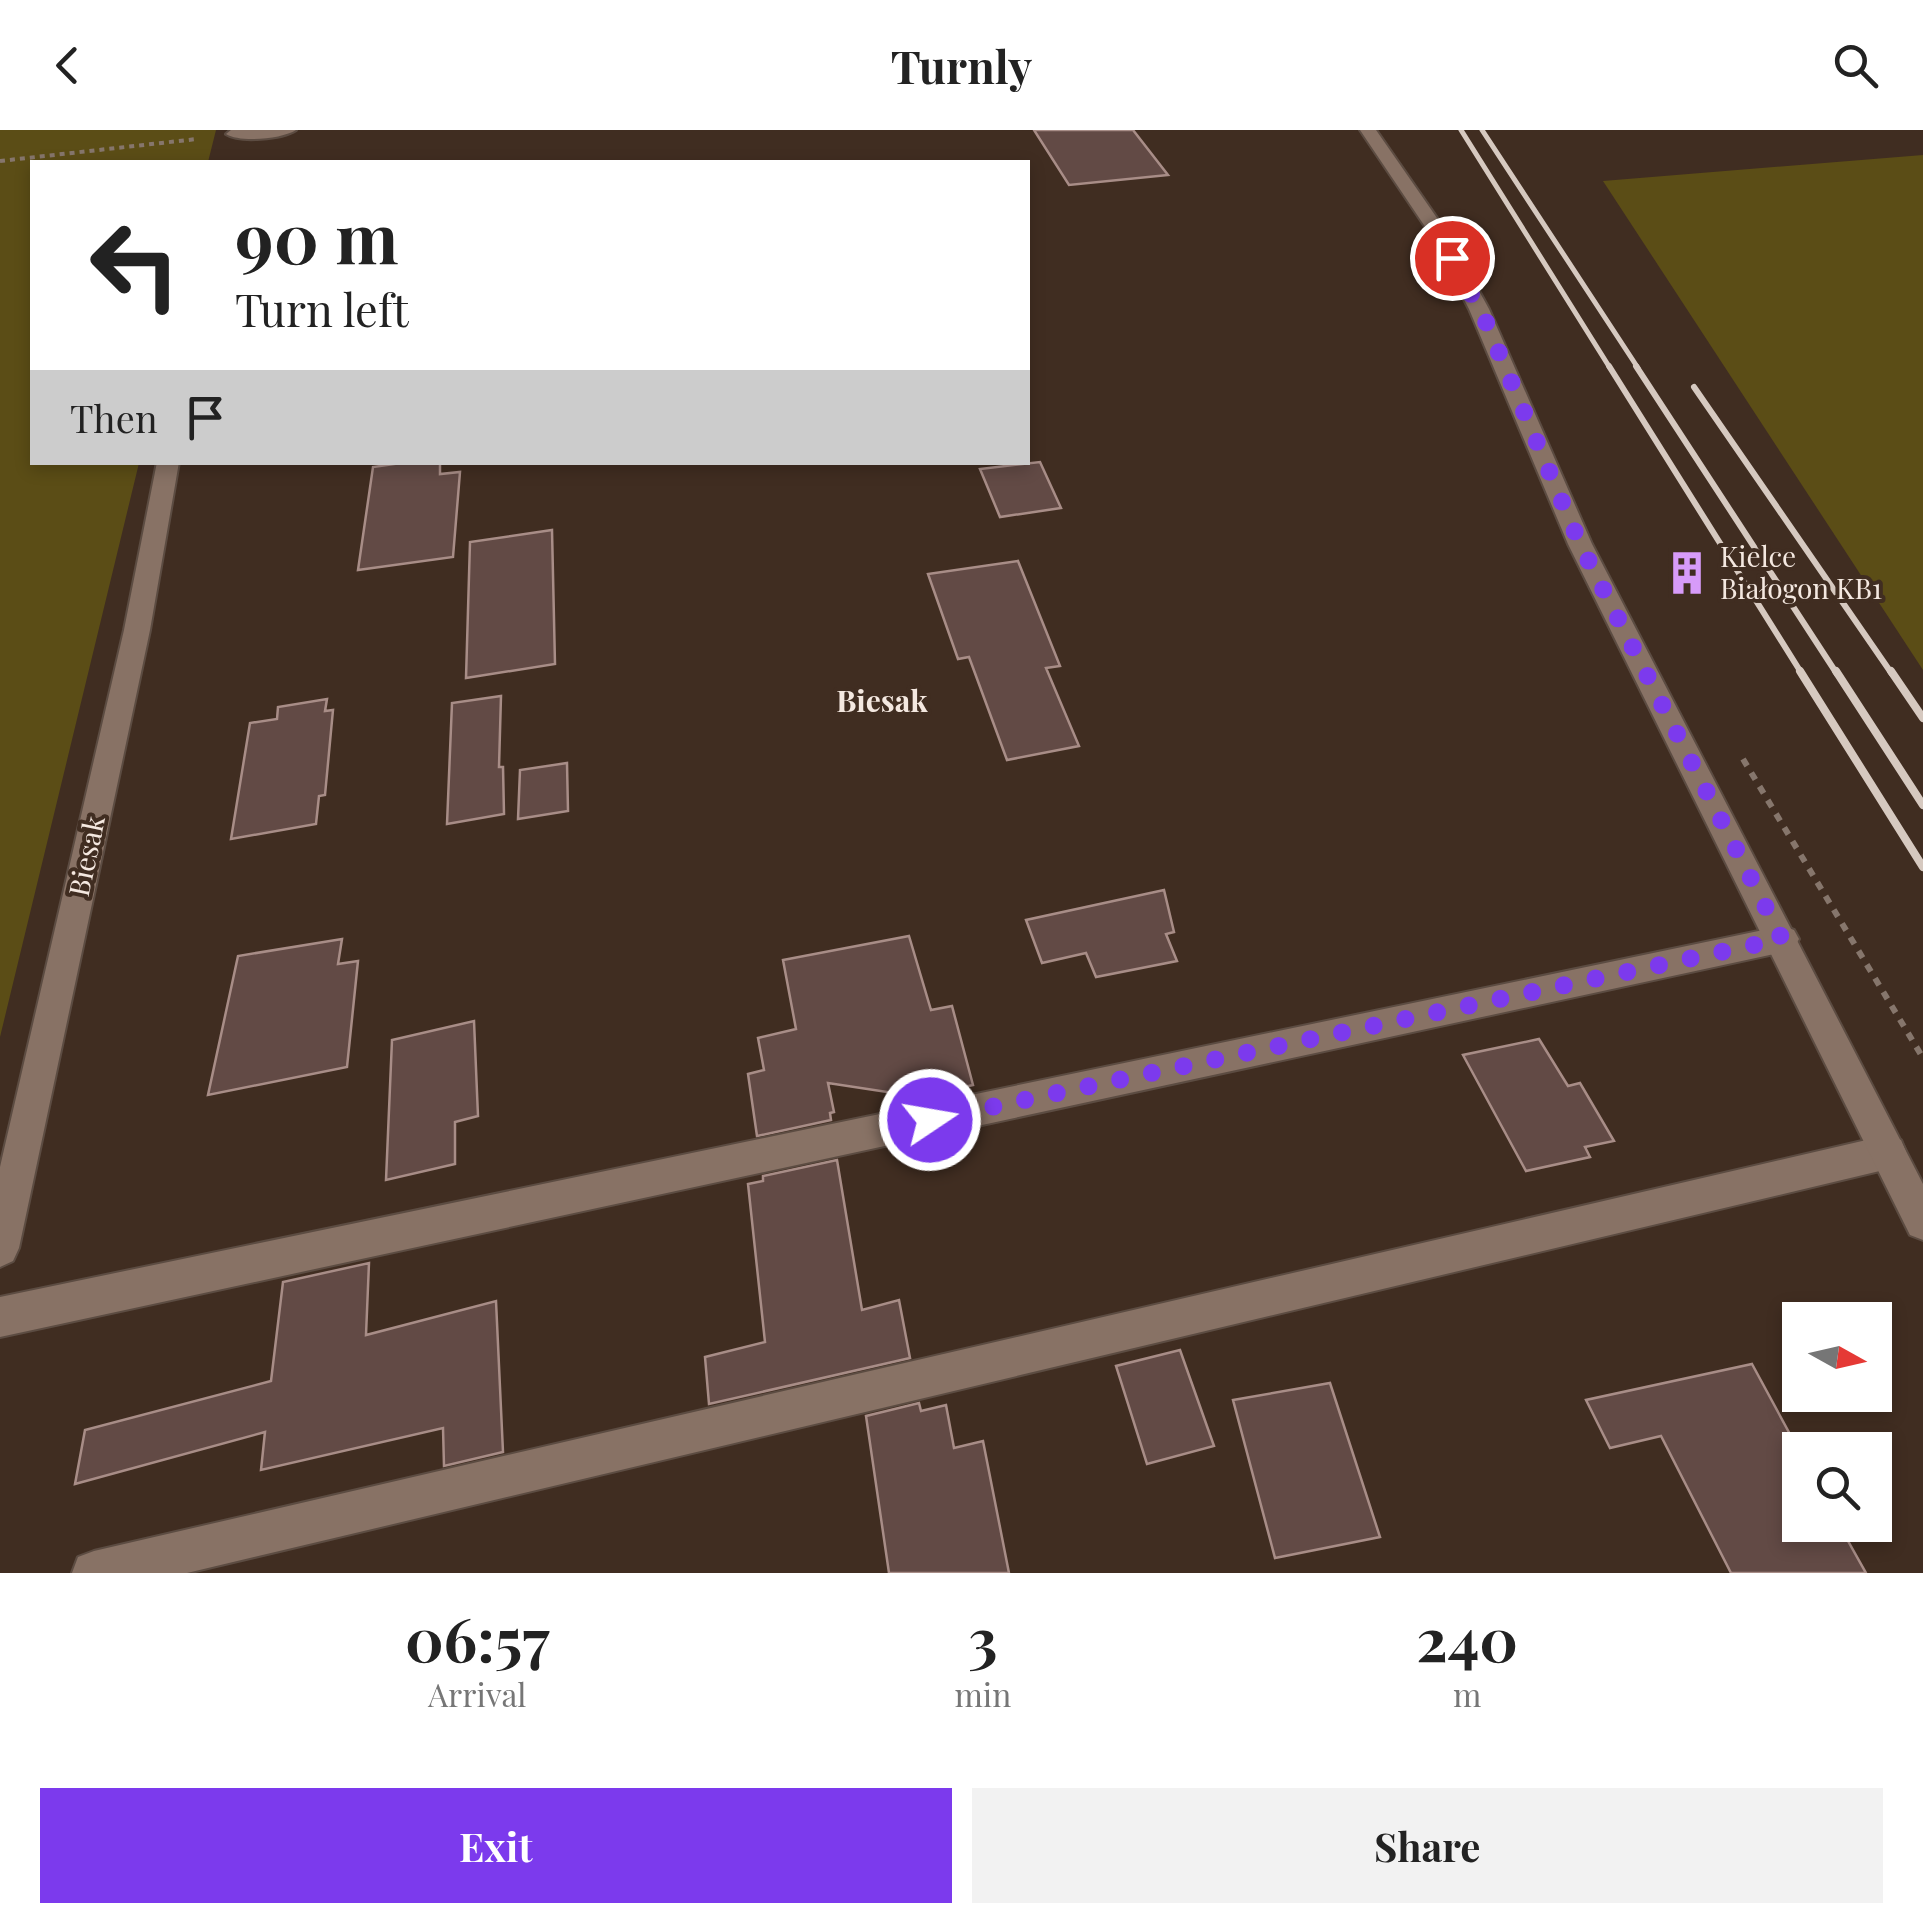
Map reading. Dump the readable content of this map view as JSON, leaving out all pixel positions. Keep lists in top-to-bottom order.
{
  "streets": {
    "street": ["Biesak"]
  },
  "districts": ["Biesak"],
  "places": {
    "building": ["Kielce Białogon KB1"]
  },
  "north": "right",
  "page": {
    "header": "Turnly",
    "turn": ["90 m", "Turn left"],
    "then": "Then",
    "eta": [
      "06:57",
      "Arrival",
      "3",
      "min",
      "240",
      "m"
    ],
    "buttons": ["Exit", "Share"]
  }
}
